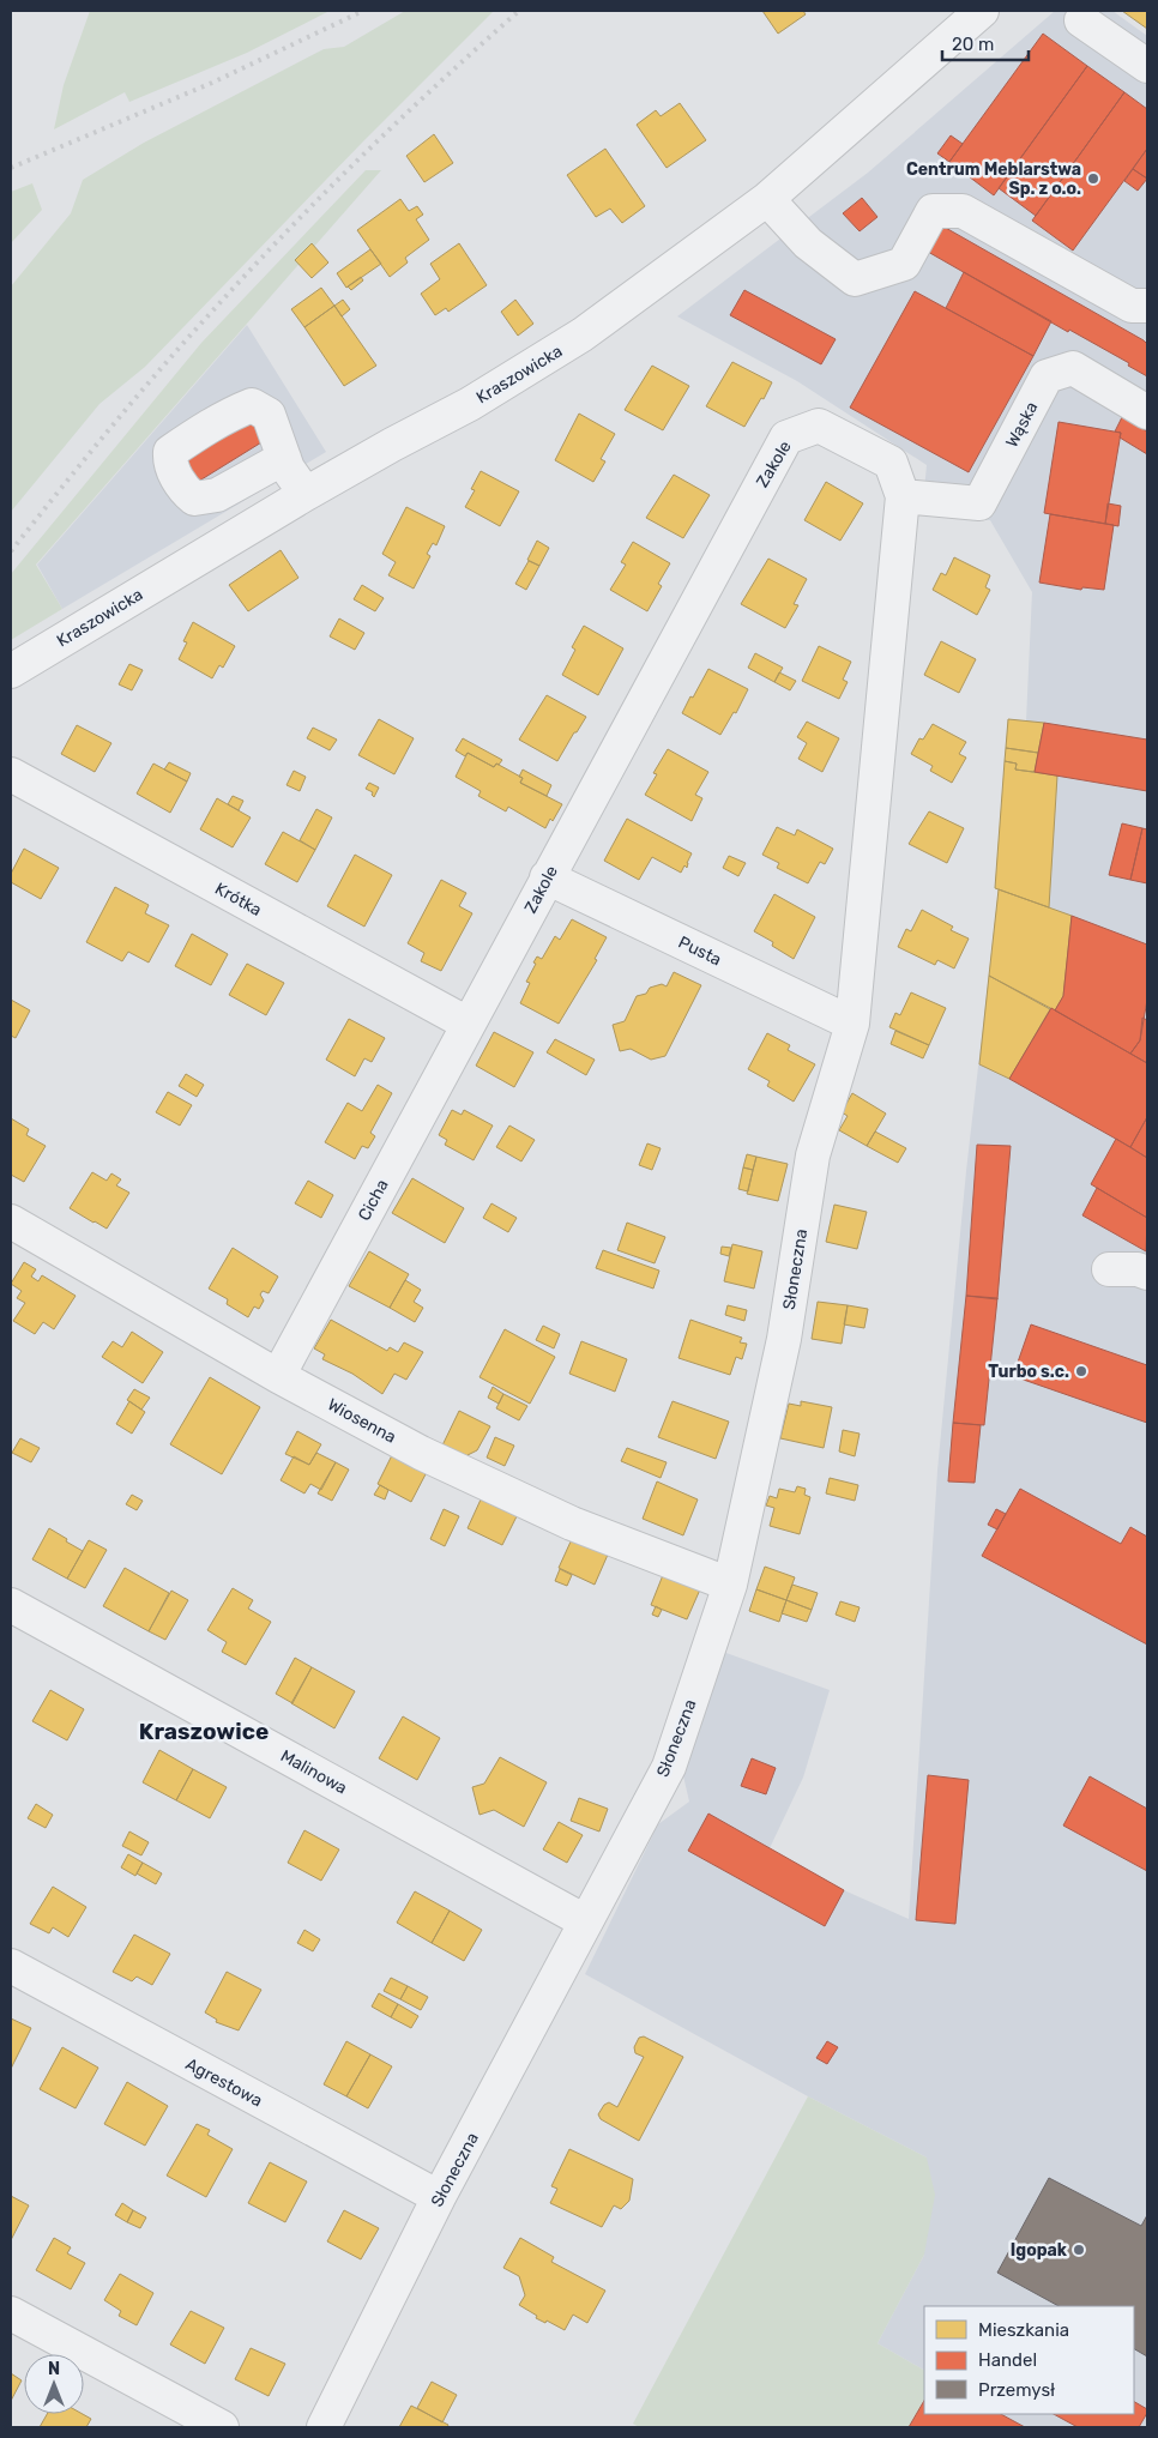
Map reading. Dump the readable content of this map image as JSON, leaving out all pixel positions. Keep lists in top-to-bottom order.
{
  "streets": {
    "street": [
      "Kraszowicka",
      "Wąska",
      "Zakole",
      "Krótka",
      "Pusta",
      "Cicha",
      "Słoneczna",
      "Wiosenna",
      "Malinowa",
      "Agrestowa"
    ]
  },
  "crossings": [
    ["Wąska", "Zakole"],
    ["Zakole", "Krótka"],
    ["Zakole", "Pusta"],
    ["Zakole", "Cicha"],
    ["Zakole", "Słoneczna"],
    ["Krótka", "Cicha"],
    ["Pusta", "Słoneczna"],
    ["Cicha", "Wiosenna"],
    ["Słoneczna", "Wiosenna"],
    ["Słoneczna", "Malinowa"],
    ["Słoneczna", "Agrestowa"]
  ],
  "districts": ["Kraszowice"],
  "places": ["Centrum Meblarstwa Sp. z o.o.", "Turbo s.c.", "Igopak"],
  "legend": ["Mieszkania", "Handel", "Przemysł"],
  "scale_bar": "20 m",
  "north": "top"
}
